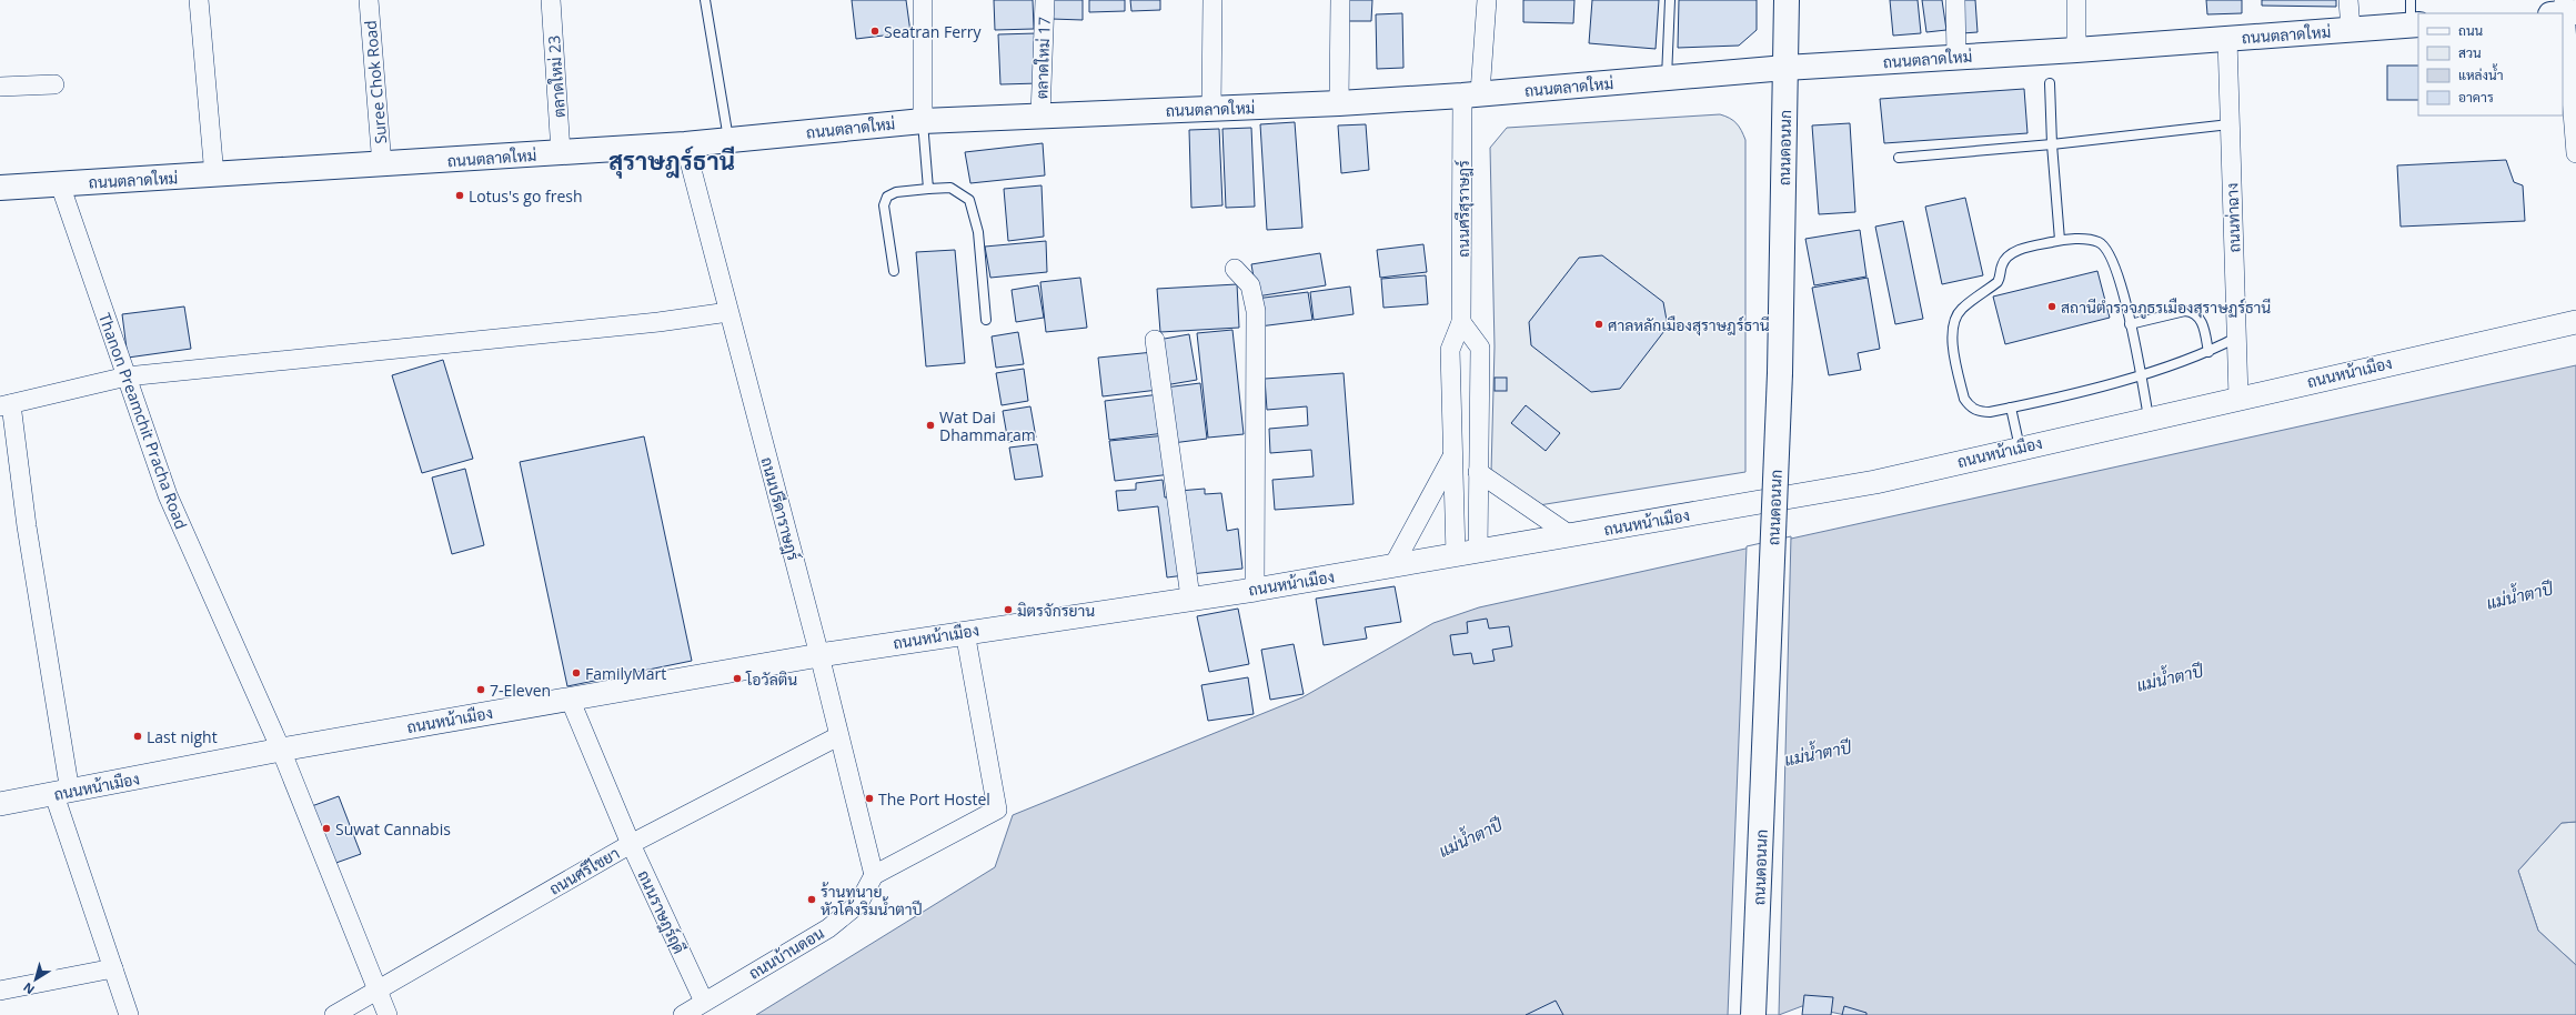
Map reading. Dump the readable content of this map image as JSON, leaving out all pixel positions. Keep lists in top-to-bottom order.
{
  "streets": {
    "main road": ["ถนนตลาดใหม่", "ถนนดอนนก"],
    "street": [
      "ตลาดใหม่ 17",
      "ตลาดใหม่ 23",
      "Suree Chok Road",
      "ถนนศรีสุราษฎร์",
      "ถนนท่าฉาง",
      "ถนนหน้าเมือง",
      "Thanon Preamchit Pracha Road",
      "ถนนปรีดาราษฎร์",
      "ถนนศรีไชยา",
      "ถนนราษฎร์ฤดี",
      "ถนนบ้านดอน"
    ]
  },
  "crossings": [
    ["ถนนตลาดใหม่", "ตลาดใหม่ 17"],
    ["ถนนตลาดใหม่", "ตลาดใหม่ 23"],
    ["ถนนตลาดใหม่", "Suree Chok Road"],
    ["ถนนตลาดใหม่", "ถนนดอนนก"],
    ["ถนนตลาดใหม่", "ถนนศรีสุราษฎร์"],
    ["ถนนตลาดใหม่", "ถนนท่าฉาง"],
    ["ถนนตลาดใหม่", "Thanon Preamchit Pracha Road"],
    ["ถนนตลาดใหม่", "ถนนปรีดาราษฎร์"],
    ["ถนนศรีสุราษฎร์", "ถนนหน้าเมือง"],
    ["ถนนท่าฉาง", "ถนนหน้าเมือง"],
    ["ถนนหน้าเมือง", "Thanon Preamchit Pracha Road"],
    ["ถนนหน้าเมือง", "ถนนปรีดาราษฎร์"],
    ["ถนนหน้าเมือง", "ถนนราษฎร์ฤดี"],
    ["Thanon Preamchit Pracha Road", "ถนนศรีไชยา"],
    ["ถนนปรีดาราษฎร์", "ถนนศรีไชยา"],
    ["ถนนปรีดาราษฎร์", "ถนนบ้านดอน"],
    ["ถนนศรีไชยา", "ถนนราษฎร์ฤดี"],
    ["ถนนราษฎร์ฤดี", "ถนนบ้านดอน"]
  ],
  "districts": ["สุราษฎร์ธานี"],
  "water": ["แม่น้ำตาปี"],
  "places": [
    "Seatran Ferry",
    "Lotus's go fresh",
    "สถานีตำรวจภูธรเมืองสุราษฏร์ธานี",
    "ศาลหลักเมืองสุราษฎร์ธานี",
    "Wat Dai Dhammaram",
    "มิตรจักรยาน",
    "FamilyMart",
    "โอวัลติน",
    "7-Eleven",
    "Last night",
    "The Port Hostel",
    "Suwat Cannabis",
    "ร้านทนาย หัวโค้งริมน้ำตาปี"
  ],
  "legend": [
    "ถนน",
    "สวน",
    "แหล่งน้ำ",
    "อาคาร"
  ],
  "north": "bottom left"
}
